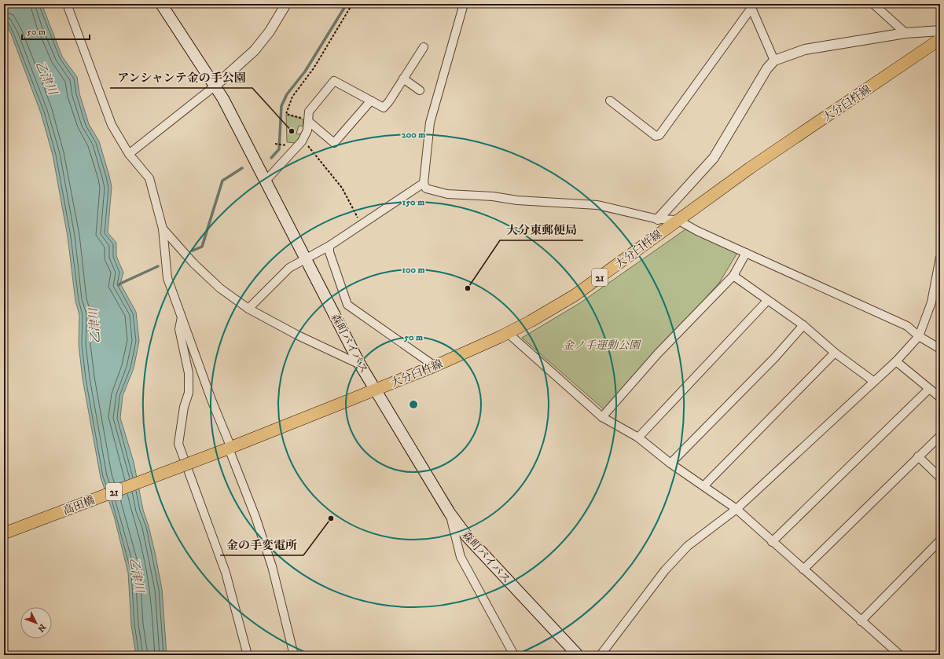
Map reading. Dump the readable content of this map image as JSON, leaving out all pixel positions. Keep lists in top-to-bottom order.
{
  "streets": {
    "main road": [
      "大分臼杵線",
      "21",
      "森町バイパス",
      "高田橋"
    ]
  },
  "crossings": [
    ["大分臼杵線", "森町バイパス"],
    ["大分臼杵線", "高田橋"]
  ],
  "water": ["乙津川"],
  "parks": ["金ノ手運動公園"],
  "places": ["アンシャンテ金の手公園", "大分東郵便局", "金の手変電所"],
  "scale_bar": "50 m",
  "north": "bottom right",
  "rings": [
    "200 m",
    "150 m",
    "100 m",
    "50 m"
  ]
}
